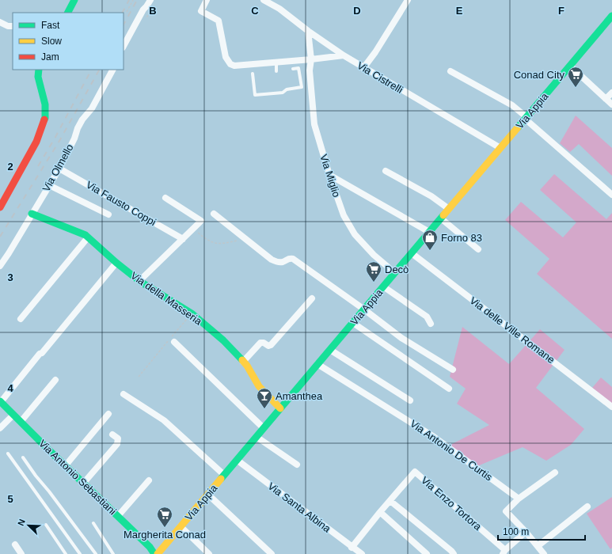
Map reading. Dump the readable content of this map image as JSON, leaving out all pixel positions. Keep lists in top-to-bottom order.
{
  "streets": {
    "main road": ["Via Appia", "Via della Masseria", "Via Antonio Sebastiani"],
    "street": [
      "Via Cistrelli",
      "Via Olmello",
      "Via Miglio",
      "Via Fausto Coppi",
      "Via delle Ville Romane",
      "Via Antonio De Curtis",
      "Via Enzo Tortora",
      "Via Santa Albina"
    ]
  },
  "crossings": [
    ["Via Cistrelli", "Via Appia"],
    ["Via Cistrelli", "Via Miglio"],
    ["Via Appia", "Via Miglio"],
    ["Via Appia", "Via della Masseria"],
    ["Via Appia", "Via delle Ville Romane"],
    ["Via Appia", "Via Antonio De Curtis"],
    ["Via Appia", "Via Santa Albina"],
    ["Via Olmello", "Via Fausto Coppi"],
    ["Via Olmello", "Via della Masseria"],
    ["Via Enzo Tortora", "Via Santa Albina"]
  ],
  "places": {
    "supermarket": ["Conad City", "Decò", "Margherita Conad"],
    "shop": ["Forno 83"],
    "bar": ["Amanthea"]
  },
  "legend": ["Fast", "Slow", "Jam"],
  "scale_bar": "100 m",
  "north": "top left",
  "grid": {
    "columns": [
      "B",
      "C",
      "D",
      "E",
      "F"
    ],
    "rows": [
      "2",
      "3",
      "4",
      "5"
    ]
  }
}
